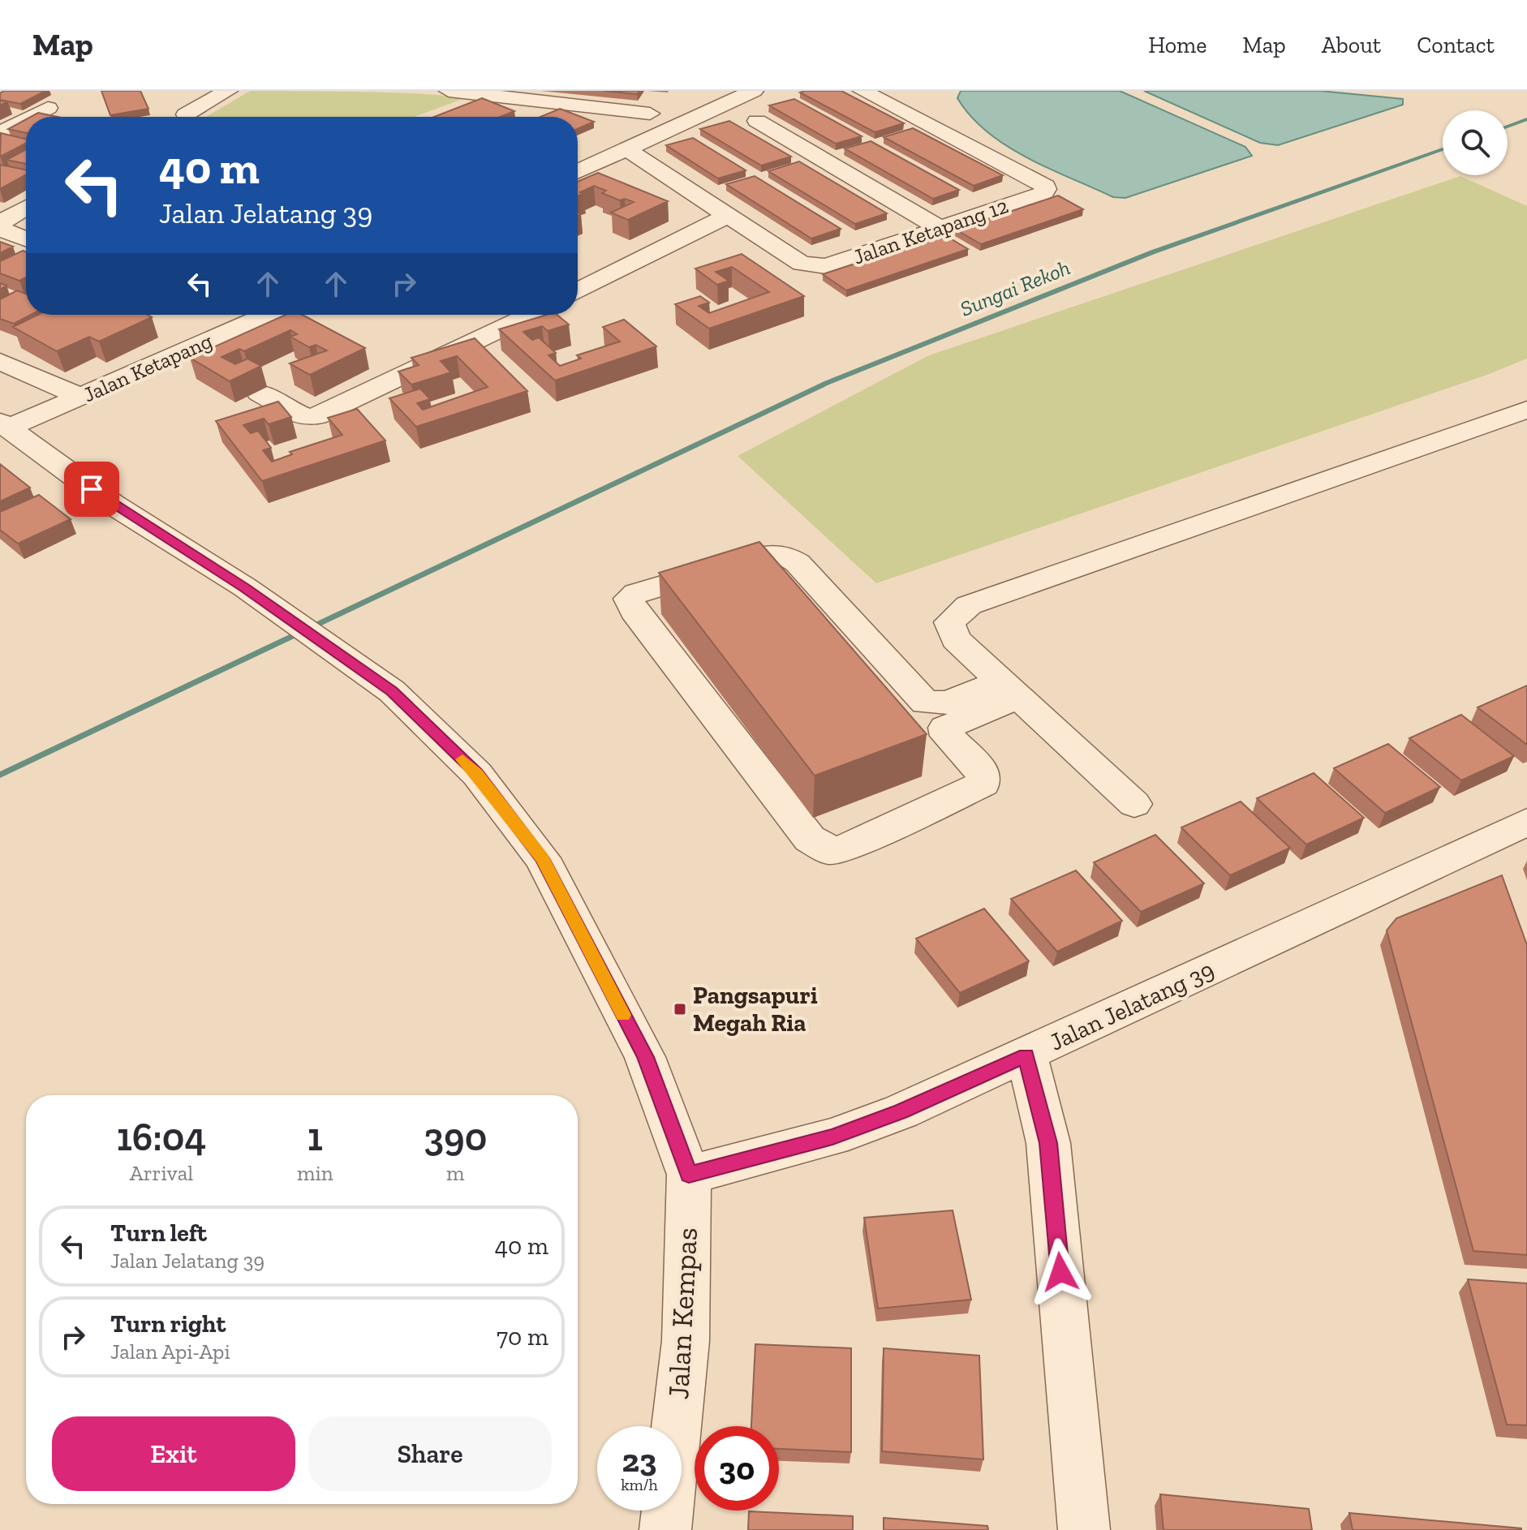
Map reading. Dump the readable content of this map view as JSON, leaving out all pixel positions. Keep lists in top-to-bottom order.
{
  "streets": {
    "street": [
      "Jalan Ketapang 12",
      "Jalan Ketapang",
      "Jalan Jelatang 39",
      "Jalan Kempas"
    ]
  },
  "crossings": [
    ["Jalan Jelatang 39", "Jalan Kempas"]
  ],
  "water": ["Sungai Rekoh"],
  "places": {
    "transit": ["Pangsapuri Megah Ria"]
  },
  "page": {
    "header": "Map",
    "nav": [
      "Home",
      "Map",
      "About",
      "Contact"
    ],
    "turn": ["40 m", "Jalan Jelatang 39"],
    "eta": [
      "16:04",
      "Arrival",
      "1",
      "min",
      "390",
      "m"
    ],
    "list": [
      {
        "name": "Turn left",
        "note": "Jalan Jelatang 39",
        "value": "40 m"
      },
      {
        "name": "Turn right",
        "note": "Jalan Api-Api",
        "value": "70 m"
      }
    ],
    "buttons": ["Exit", "Share"],
    "speed": "23 km/h",
    "limit": "30"
  }
}
